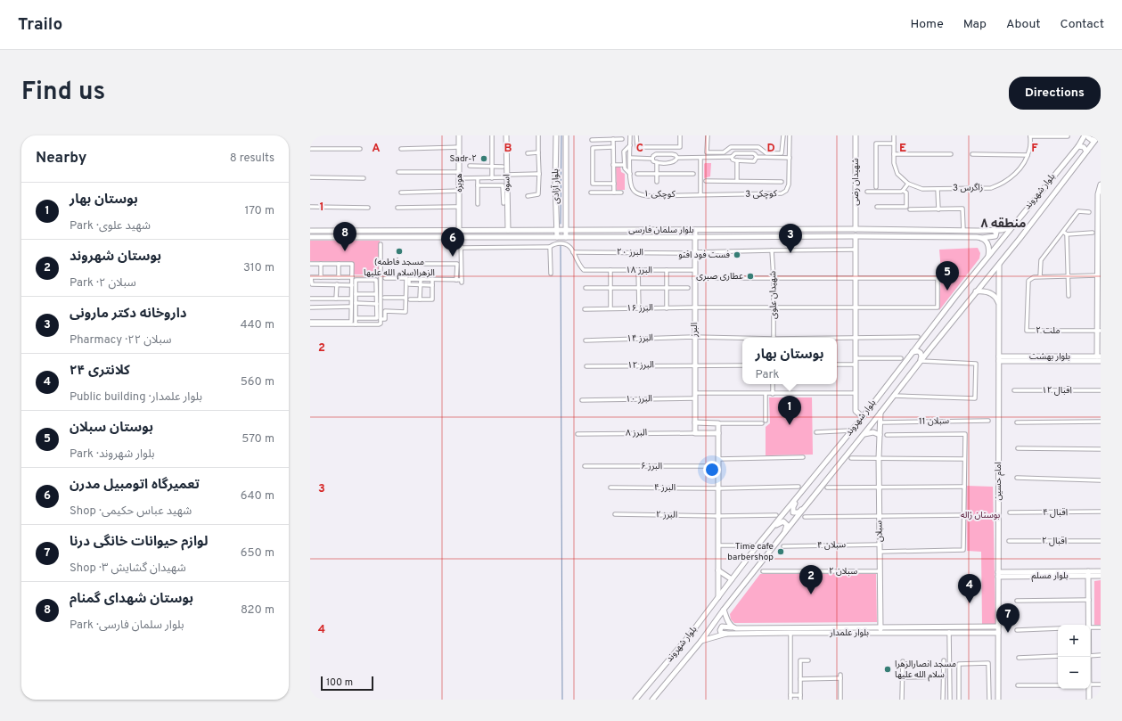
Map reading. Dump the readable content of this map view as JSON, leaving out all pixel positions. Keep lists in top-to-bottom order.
{
  "streets": {
    "main road": [
      "شهیدان رضی",
      "هویزه",
      "اسوه",
      "بلوار آزادی",
      "بلوار شهروند",
      "بلوار سلمان فارسی",
      "البرز",
      "بلوار بهشت",
      "امام حسین",
      "سبلان",
      "بلوار مسلم",
      "بلوار علمدار"
    ],
    "street": [
      "زاگرس 3",
      "کوچکی ۱",
      "کوچکی 3",
      "البرز ۲۰",
      "البرز ۱۸",
      "شهیدان علوی",
      "البرز ۱۶",
      "ملت ۲",
      "البرز ۱۴",
      "البرز ۱۲",
      "اقبال ۱۲",
      "البرز ۱۰",
      "سبلان 11",
      "البرز ۸",
      "البرز ۶",
      "البرز ۴",
      "اقبال ۴",
      "البرز ۲",
      "اقبال ۲",
      "سبلان ۴",
      "سبلان ۲"
    ]
  },
  "crossings": [
    ["شهیدان رضی", "بلوار سلمان فارسی"],
    ["هویزه", "بلوار سلمان فارسی"],
    ["اسوه", "بلوار سلمان فارسی"],
    ["بلوار آزادی", "بلوار سلمان فارسی"],
    ["بلوار شهروند", "بلوار سلمان فارسی"],
    ["بلوار شهروند", "امام حسین"],
    ["بلوار شهروند", "سبلان"],
    ["بلوار شهروند", "بلوار علمدار"],
    ["کوچکی ۱", "کوچکی 3"],
    ["بلوار سلمان فارسی", "البرز"],
    ["البرز ۲۰", "البرز ۱۸"],
    ["البرز ۱۸", "البرز"],
    ["شهیدان علوی", "البرز ۱۶"],
    ["البرز ۱۶", "البرز"],
    ["البرز", "البرز ۱۴"],
    ["البرز", "البرز ۱۲"],
    ["البرز", "البرز ۱۰"],
    ["البرز", "البرز ۸"],
    ["بلوار بهشت", "امام حسین"],
    ["سبلان 11", "سبلان"],
    ["امام حسین", "بلوار مسلم"],
    ["امام حسین", "بلوار علمدار"],
    ["سبلان", "سبلان ۴"],
    ["سبلان", "سبلان ۲"],
    ["سبلان", "بلوار علمدار"]
  ],
  "districts": ["منطقه ۸"],
  "parks": ["بوستان ژاله"],
  "places": [
    "Sadr-۲",
    "(مسجد فاطمه الزهرا(سلام الله علیها",
    "فست فود افتو",
    "عطاری صبری",
    "Time cafe barbershop",
    "مسجد انصارالزهرا سلام الله علیها"
  ],
  "scale_bar": "100 m",
  "page": {
    "header": "Trailo",
    "nav": [
      "Home",
      "Map",
      "About",
      "Contact"
    ],
    "title": "Find us",
    "buttons": "Directions",
    "heading": ["Nearby", "8 results"],
    "list": [
      {
        "mark": "1",
        "name": "بوستان بهار",
        "note": "Park · شهید علوی",
        "value": "170 m"
      },
      {
        "mark": "2",
        "name": "بوستان شهروند",
        "note": "Park · سبلان ۲",
        "value": "310 m"
      },
      {
        "mark": "3",
        "name": "داروخانه دکتر مارونی",
        "note": "Pharmacy · سبلان ۲۲",
        "value": "440 m"
      },
      {
        "mark": "4",
        "name": "کلانتری ۲۴",
        "note": "Public building · بلوار علمدار",
        "value": "560 m"
      },
      {
        "mark": "5",
        "name": "بوستان سبلان",
        "note": "Park · بلوار شهروند",
        "value": "570 m"
      },
      {
        "mark": "6",
        "name": "تعمیرگاه اتومبیل مدرن",
        "note": "Shop · شهید عباس حکیمی",
        "value": "640 m"
      },
      {
        "mark": "7",
        "name": "لوازم حیوانات خانگی درنا",
        "note": "Shop · شهیدان گشایش ۳",
        "value": "650 m"
      },
      {
        "mark": "8",
        "name": "بوستان شهدای گمنام",
        "note": "Park · بلوار سلمان فارسی",
        "value": "820 m"
      }
    ],
    "pins": [
      "8",
      "3",
      "6",
      "5",
      "1",
      "2",
      "4",
      "7"
    ],
    "popup": ["بوستان بهار", "Park"],
    "map_buttons": ["+", "−"],
    "scale": "100 m"
  },
  "grid": {
    "columns": [
      "A",
      "B",
      "C",
      "D",
      "E",
      "F"
    ],
    "rows": [
      "1",
      "2",
      "3",
      "4"
    ]
  }
}
